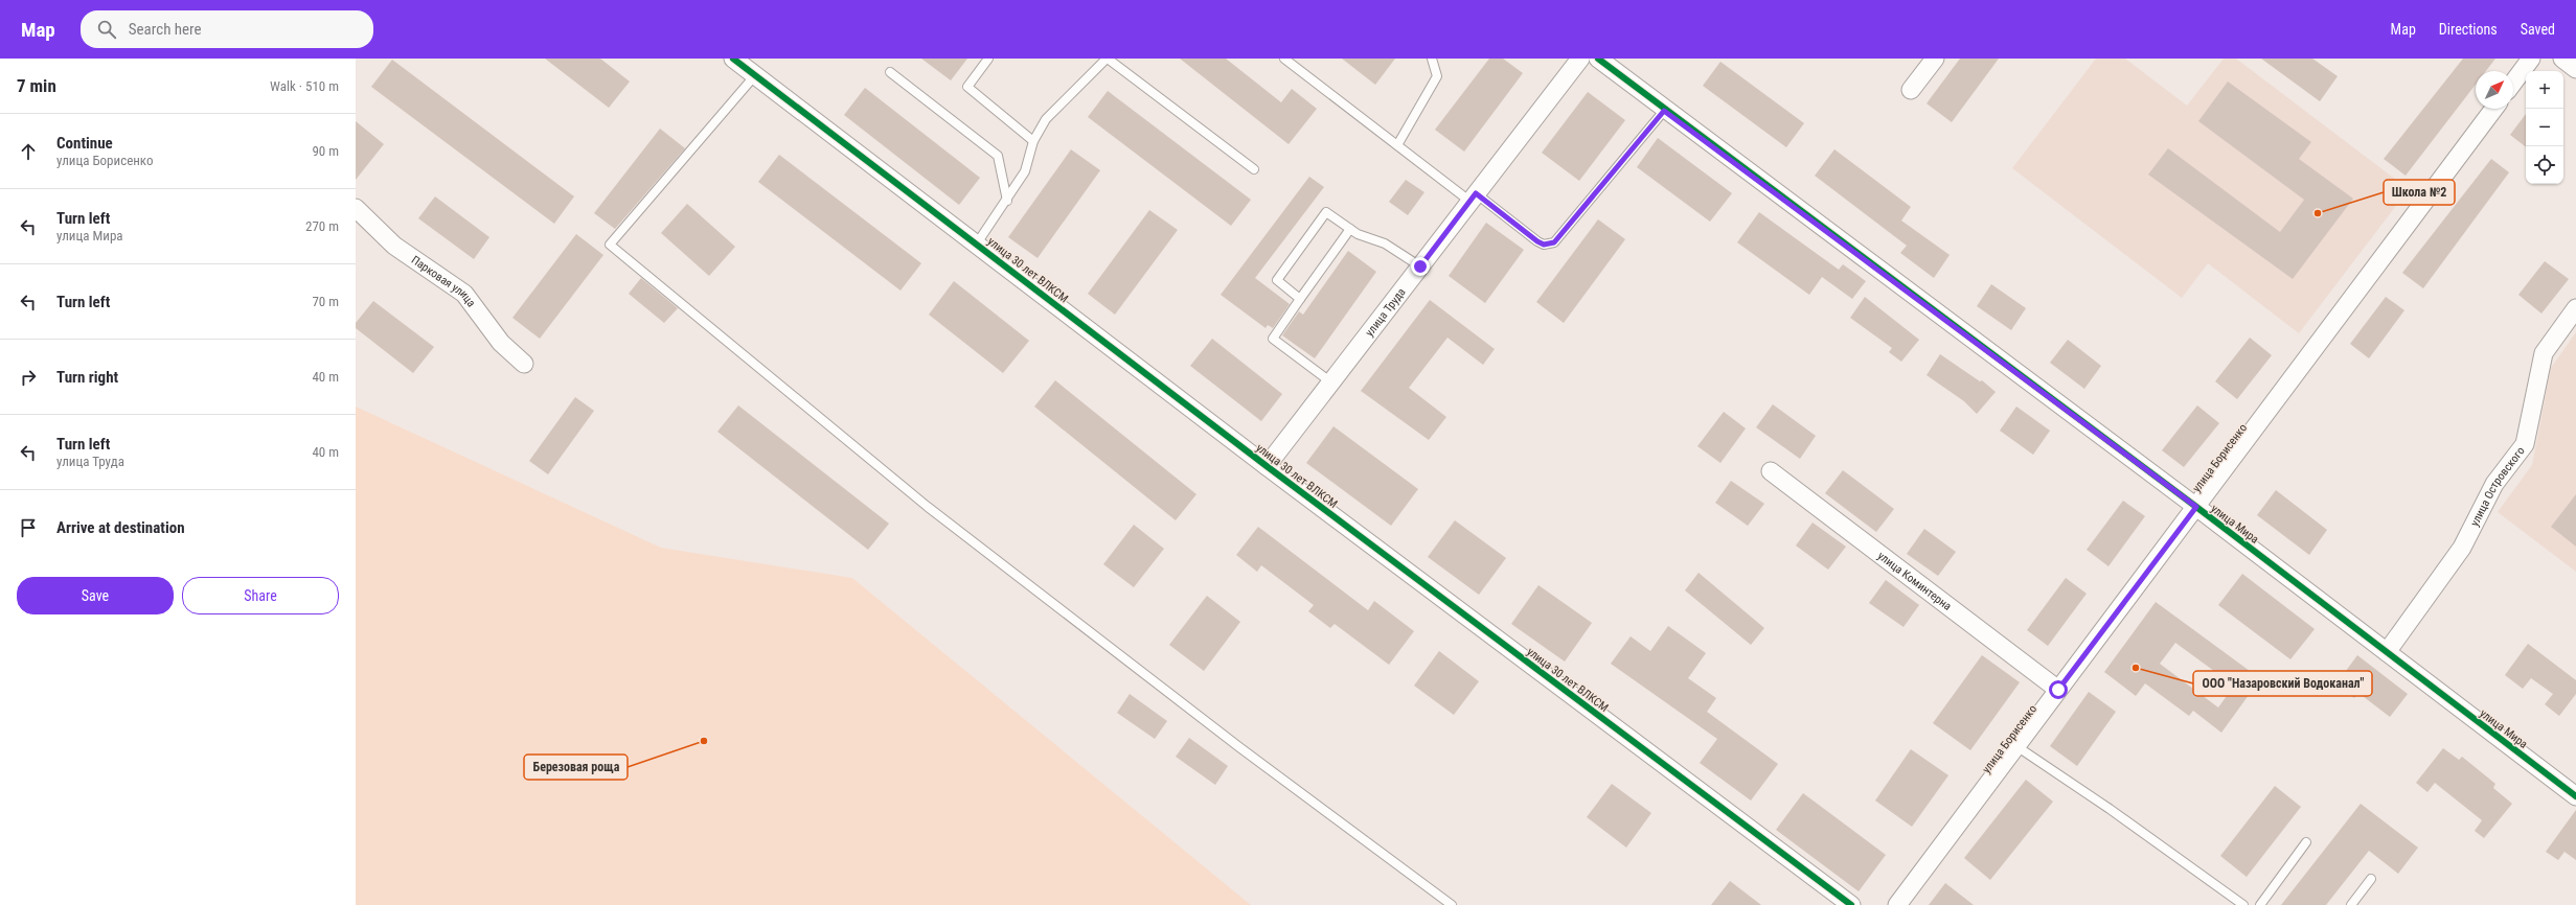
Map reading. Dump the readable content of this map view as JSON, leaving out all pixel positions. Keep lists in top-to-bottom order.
{
  "streets": {
    "street": [
      "улица 30 лет ВЛКСМ",
      "Парковая улица",
      "улица Труда",
      "улица Борисенко",
      "улица Островского",
      "улица Мира",
      "улица Коминтерна"
    ]
  },
  "crossings": [
    ["улица 30 лет ВЛКСМ", "улица Труда"],
    ["улица Борисенко", "улица Мира"],
    ["улица Борисенко", "улица Коминтерна"],
    ["улица Островского", "улица Мира"]
  ],
  "places": ["Школа №2", "ООО \"Назаровский Водоканал\"", "Березовая роща"],
  "north": "top right",
  "page": {
    "header": "Map",
    "search": "Search here",
    "nav": ["Map", "Directions", "Saved"],
    "heading": ["7 min", "Walk · 510 m"],
    "map_buttons": ["+", "−"],
    "list": [
      ["Continue", "улица Борисенко", "90 m"],
      ["Turn left", "улица Мира", "270 m"],
      ["Turn left", "70 m"],
      ["Turn right", "40 m"],
      ["Turn left", "улица Труда", "40 m"],
      "Arrive at destination"
    ],
    "buttons": ["Save", "Share"]
  }
}
